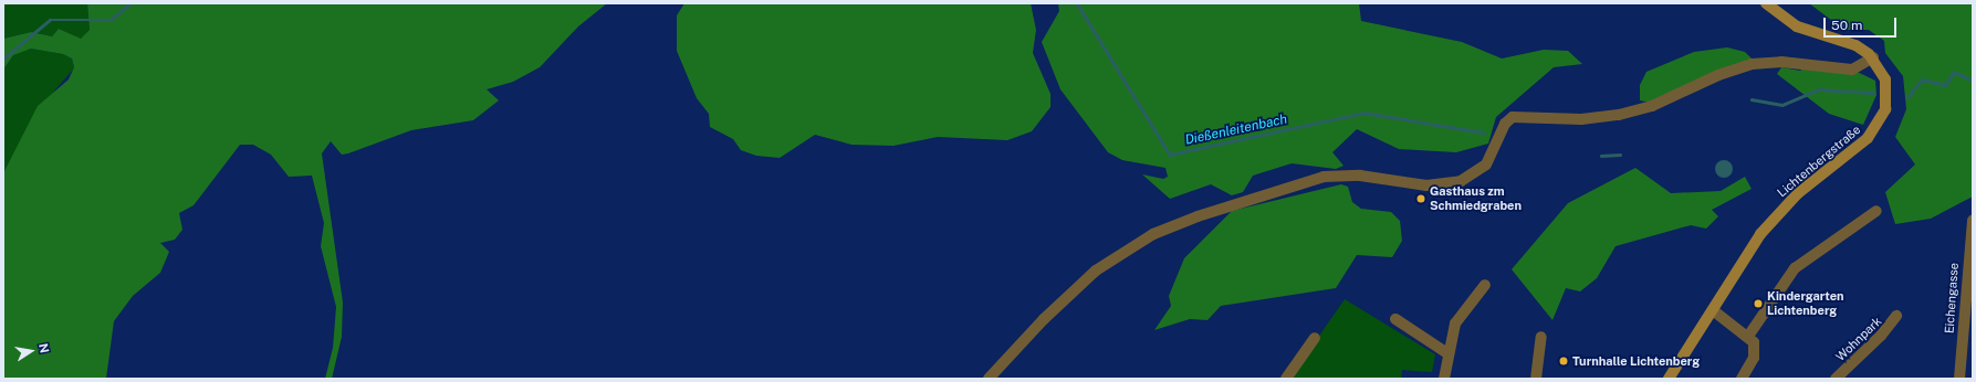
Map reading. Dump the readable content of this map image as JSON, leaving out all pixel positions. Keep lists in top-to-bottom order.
{
  "streets": {
    "street": ["Lichtenbergstraße", "Eichengasse", "Wohnpark"]
  },
  "water": ["Dießenleitenbach"],
  "places": ["Gasthaus zm Schmiedgraben", "Kindergarten Lichtenberg", "Turnhalle Lichtenberg"],
  "scale_bar": "50 m",
  "north": "right"
}
